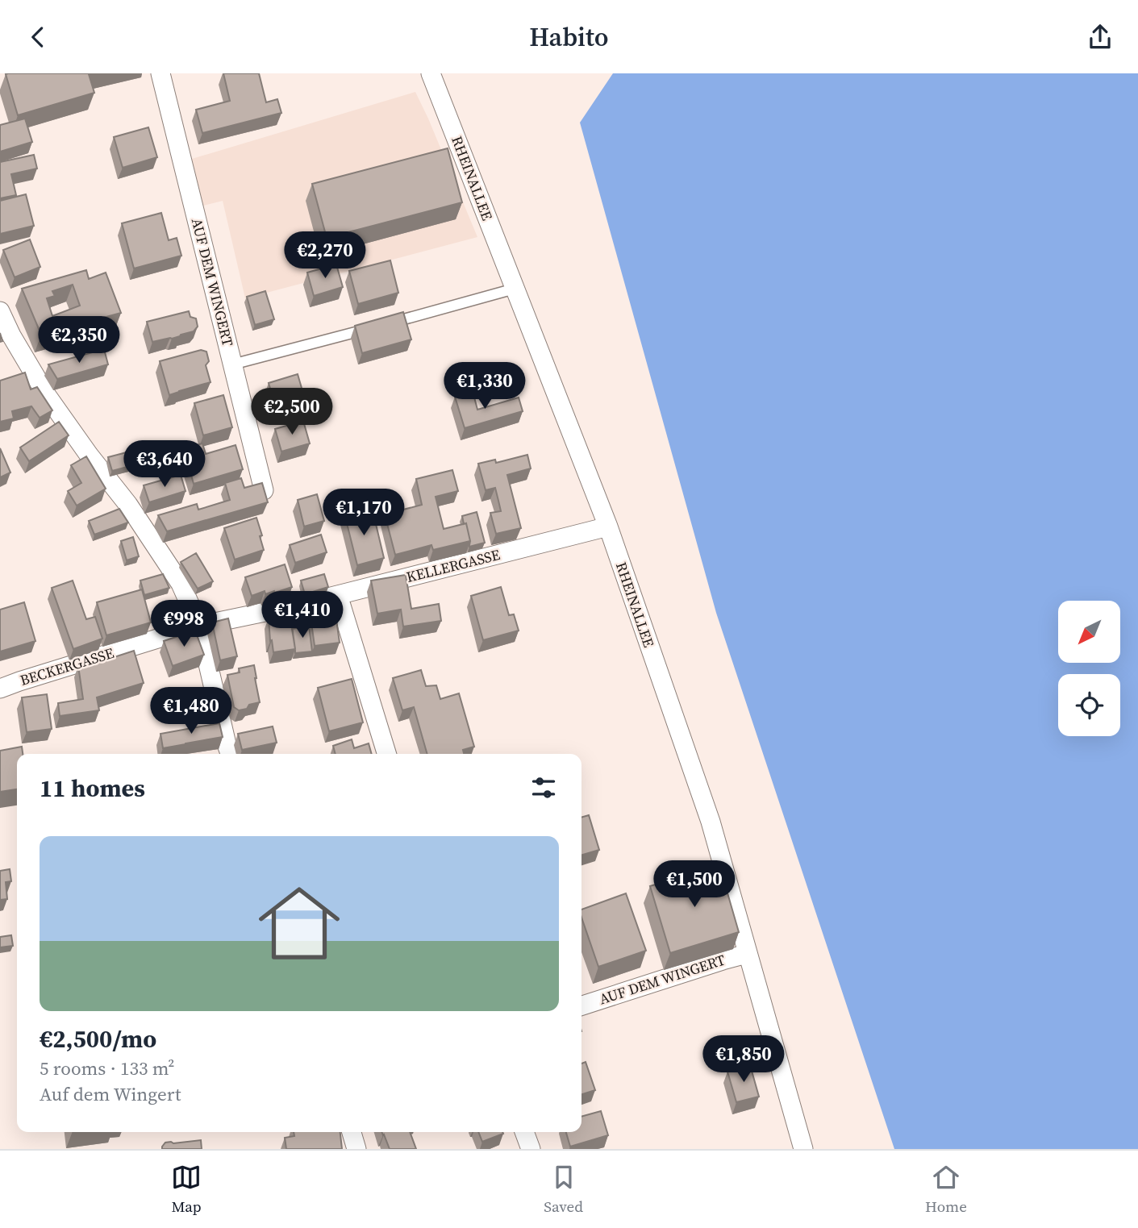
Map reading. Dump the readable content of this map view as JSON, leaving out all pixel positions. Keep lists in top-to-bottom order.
{
  "streets": {
    "street": [
      "RHEINALLEE",
      "AUF DEM WINGERT",
      "KELLERGASSE",
      "BECKERGASSE"
    ]
  },
  "crossings": [
    ["RHEINALLEE", "AUF DEM WINGERT"],
    ["RHEINALLEE", "KELLERGASSE"],
    ["KELLERGASSE", "BECKERGASSE"]
  ],
  "north": "bottom left",
  "page": {
    "header": "Habito",
    "price": [
      "€2,270",
      "€2,350",
      "€1,330",
      "€2,500",
      "€3,640",
      "€1,170",
      "€1,410",
      "€998",
      "€1,480",
      "€1,500",
      "€1,850"
    ],
    "heading": "11 homes",
    "list": [
      {
        "name": "€2,500/mo",
        "note": "5 rooms · 133 m² · Auf dem Wingert"
      }
    ],
    "tabs": ["Map", "Saved", "Home"]
  }
}
